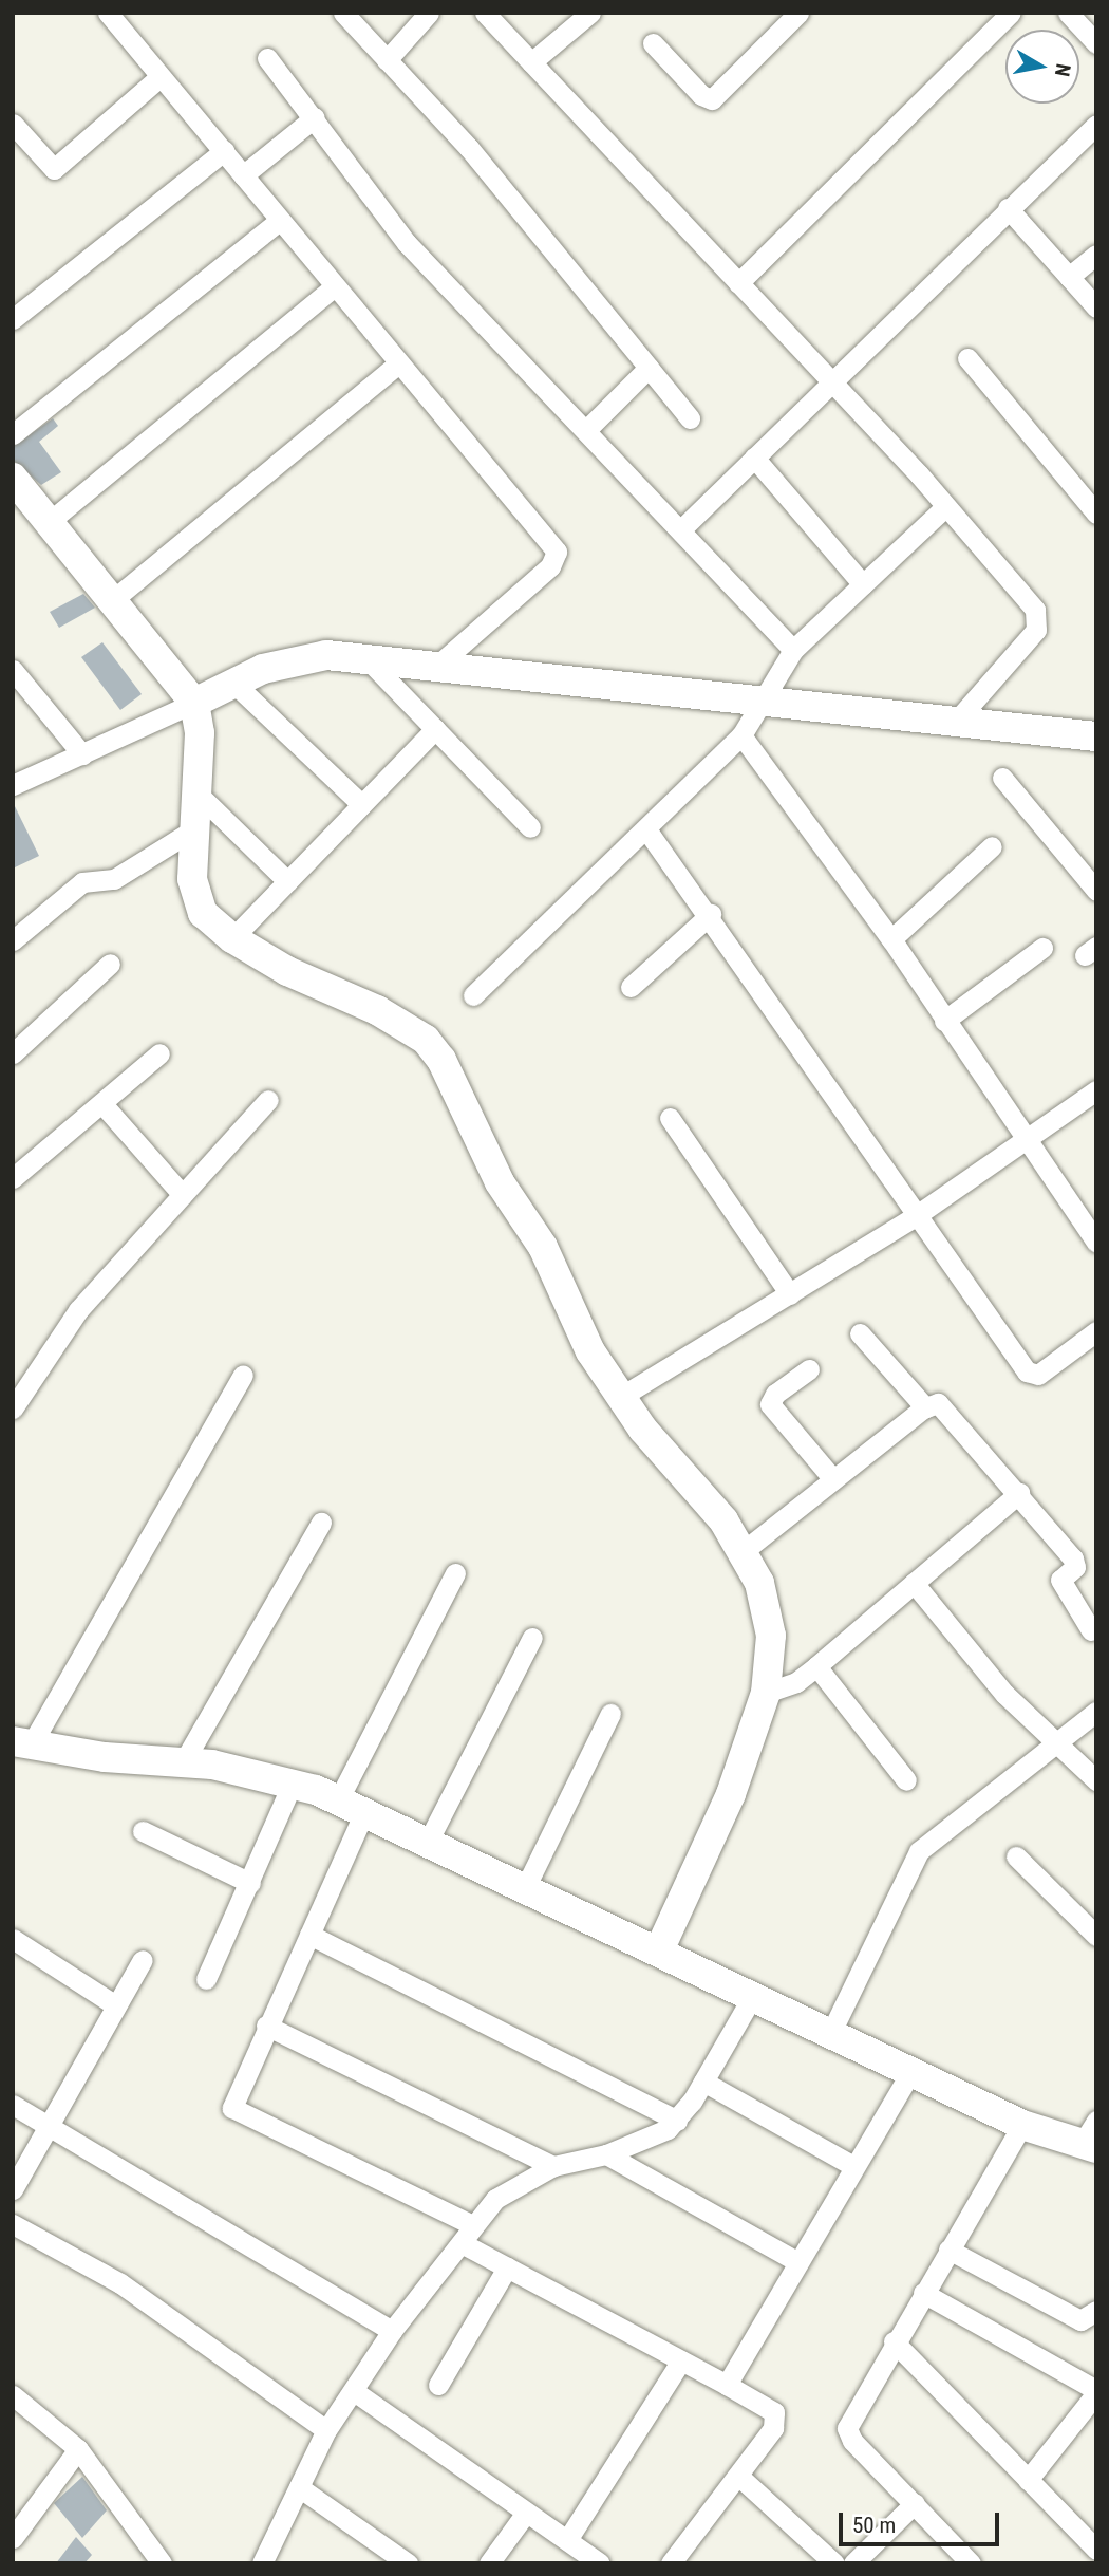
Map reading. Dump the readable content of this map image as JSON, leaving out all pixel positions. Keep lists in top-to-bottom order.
{
  "scale_bar": "50 m",
  "north": "right"
}
